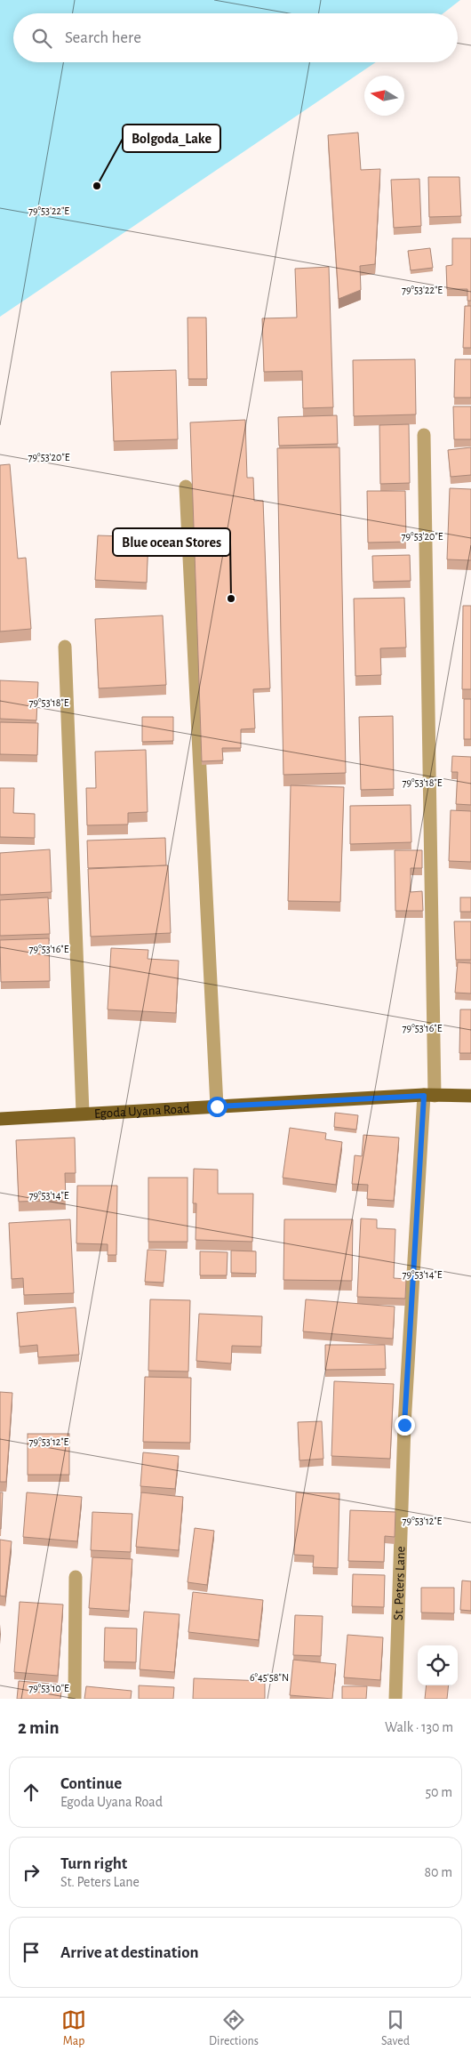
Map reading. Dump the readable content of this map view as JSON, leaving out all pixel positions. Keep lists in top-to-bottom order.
{
  "streets": {
    "main road": ["Egoda Uyana Road"],
    "street": ["St. Peters Lane"]
  },
  "crossings": [
    ["Egoda Uyana Road", "St. Peters Lane"]
  ],
  "places": ["Bolgoda_Lake", "Blue ocean Stores"],
  "north": "left",
  "page": {
    "search": "Search here",
    "heading": ["2 min", "Walk · 130 m"],
    "list": [
      ["Continue", "Egoda Uyana Road", "50 m"],
      ["Turn right", "St. Peters Lane", "80 m"],
      "Arrive at destination"
    ],
    "nav": ["Map", "Directions", "Saved"]
  },
  "coordinates": [
    "79°53'22\"E",
    "79°53'20\"E",
    "79°53'18\"E",
    "79°53'16\"E",
    "79°53'14\"E",
    "79°53'12\"E",
    "6°45'58\"N",
    "79°53'10\"E"
  ]
}
